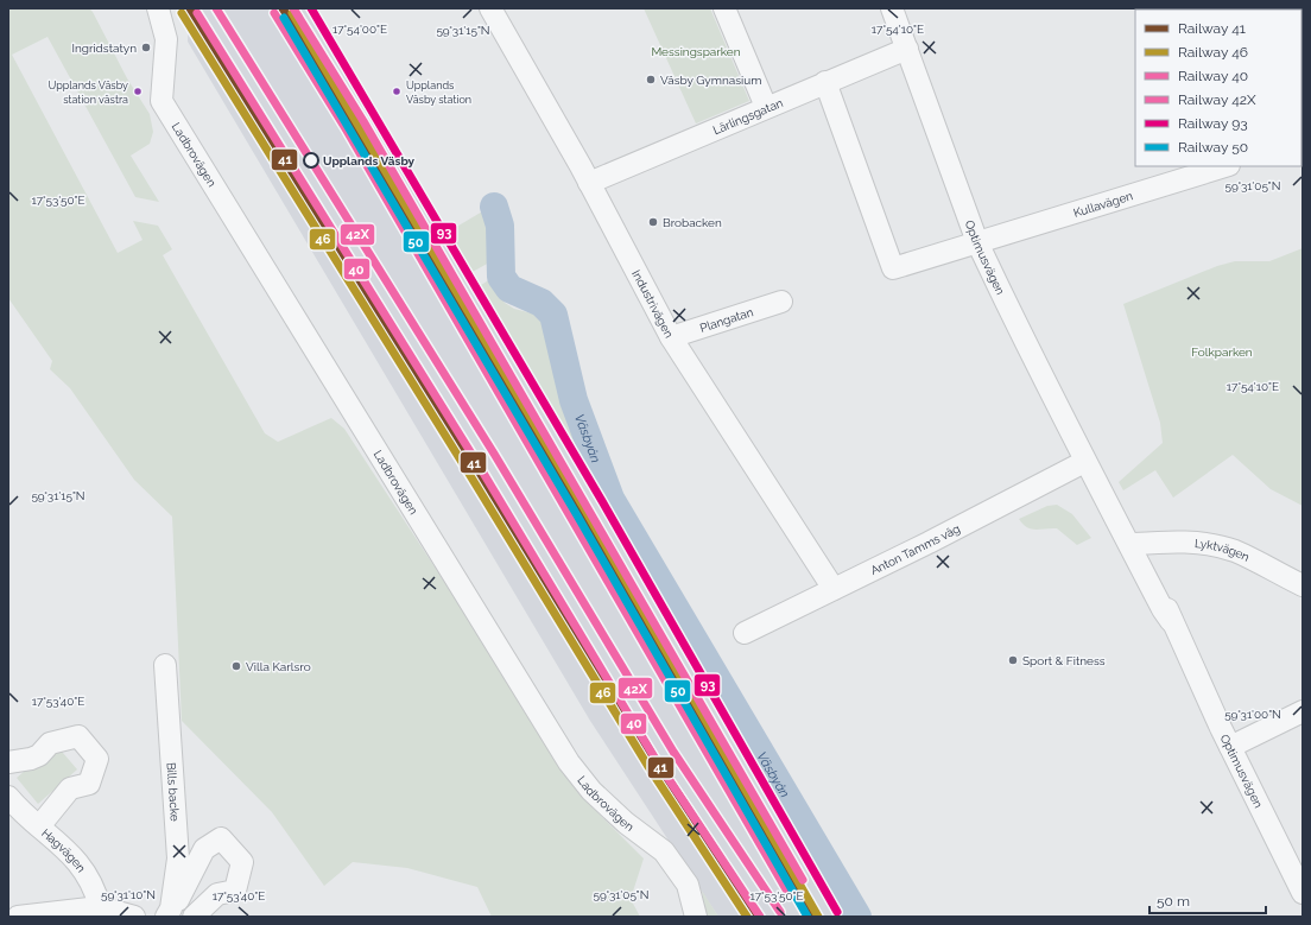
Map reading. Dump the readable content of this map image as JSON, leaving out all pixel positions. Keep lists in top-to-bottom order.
{
  "streets": {
    "street": [
      "Lärlingsgatan",
      "Ladbrovägen",
      "Kullavägen",
      "Optimusvägen",
      "Industrivägen",
      "Plangatan",
      "Anton Tamms väg",
      "Lyktvägen",
      "Bills backe",
      "Hagvägen"
    ]
  },
  "crossings": [
    ["Lärlingsgatan", "Optimusvägen"],
    ["Lärlingsgatan", "Industrivägen"],
    ["Kullavägen", "Optimusvägen"],
    ["Optimusvägen", "Anton Tamms väg"],
    ["Optimusvägen", "Lyktvägen"],
    ["Industrivägen", "Plangatan"],
    ["Industrivägen", "Anton Tamms väg"]
  ],
  "water": ["Väsbyån"],
  "parks": ["Messingsparken", "Folkparken"],
  "places": [
    "Ingridstatyn",
    "Väsby Gymnasium",
    "Upplands Väsby station västra",
    "Upplands Väsby station",
    "Upplands Väsby",
    "Brobacken",
    "Sport & Fitness",
    "Villa Karlsro"
  ],
  "lines": [
    "rail line 41",
    "rail line 42X",
    "rail line 93",
    "rail line 46",
    "rail line 40",
    "rail line 50"
  ],
  "legend": [
    "Railway 41",
    "Railway 46",
    "Railway 40",
    "Railway 42X",
    "Railway 93",
    "Railway 50"
  ],
  "scale_bar": "50 m",
  "coordinates": [
    "17°54'00\"E",
    "17°54'10\"E",
    "59°31'15\"N",
    "59°31'05\"N",
    "17°53'50\"E",
    "17°53'40\"E",
    "59°31'00\"N",
    "59°31'10\"N"
  ]
}
